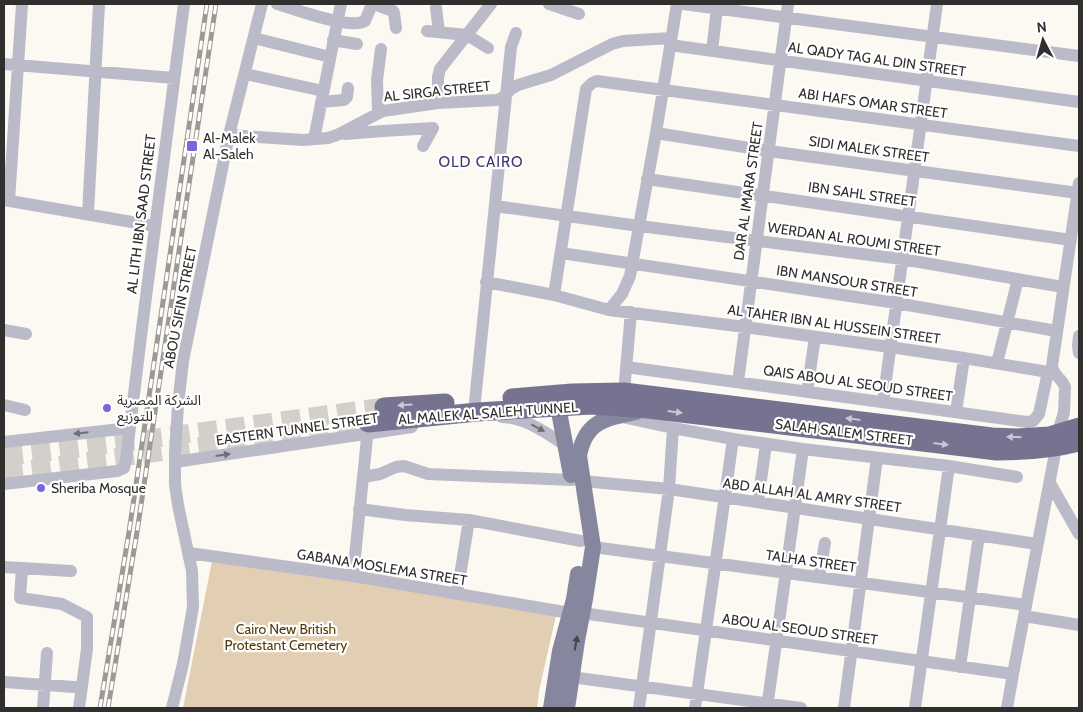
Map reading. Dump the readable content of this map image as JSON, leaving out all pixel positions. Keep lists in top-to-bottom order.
{
  "streets": {
    "highway": ["AL MALEK AL SALEH TUNNEL", "SALAH SALEM STREET"],
    "street": [
      "AL QADY TAG AL DIN STREET",
      "AL SIRGA STREET",
      "ABI HAFS OMAR STREET",
      "SIDI MALEK STREET",
      "DAR AL IMARA STREET",
      "IBN SAHL STREET",
      "AL LITH IBN SAAD STREET",
      "WERDAN AL ROUMI STREET",
      "IBN MANSOUR STREET",
      "ABOU SIFIN STREET",
      "AL TAHER IBN AL HUSSEIN STREET",
      "QAIS ABOU AL SEOUD STREET",
      "EASTERN TUNNEL STREET",
      "ABD ALLAH AL AMRY STREET",
      "TALHA STREET",
      "GABANA MOSLEMA STREET",
      "ABOU AL SEOUD STREET"
    ]
  },
  "crossings": [
    ["AL QADY TAG AL DIN STREET", "AL SIRGA STREET"],
    ["AL QADY TAG AL DIN STREET", "DAR AL IMARA STREET"],
    ["AL SIRGA STREET", "ABOU SIFIN STREET"],
    ["ABI HAFS OMAR STREET", "DAR AL IMARA STREET"],
    ["ABI HAFS OMAR STREET", "WERDAN AL ROUMI STREET"],
    ["SIDI MALEK STREET", "DAR AL IMARA STREET"],
    ["DAR AL IMARA STREET", "IBN SAHL STREET"],
    ["DAR AL IMARA STREET", "WERDAN AL ROUMI STREET"],
    ["DAR AL IMARA STREET", "IBN MANSOUR STREET"],
    ["DAR AL IMARA STREET", "AL TAHER IBN AL HUSSEIN STREET"],
    ["DAR AL IMARA STREET", "QAIS ABOU AL SEOUD STREET"],
    ["ABOU SIFIN STREET", "EASTERN TUNNEL STREET"],
    ["ABOU SIFIN STREET", "GABANA MOSLEMA STREET"],
    ["AL TAHER IBN AL HUSSEIN STREET", "QAIS ABOU AL SEOUD STREET"],
    ["AL MALEK AL SALEH TUNNEL", "EASTERN TUNNEL STREET"],
    ["AL MALEK AL SALEH TUNNEL", "SALAH SALEM STREET"],
    ["GABANA MOSLEMA STREET", "ABOU AL SEOUD STREET"]
  ],
  "one_way": ["EASTERN TUNNEL STREET"],
  "districts": ["OLD CAIRO"],
  "parks": ["Cairo New British Protestant Cemetery"],
  "places": {
    "transit": ["Al-Malek Al-Saleh"],
    "other": ["الشركة المصرية للتوزيع", "Sheriba Mosque"]
  },
  "north": "top"
}
